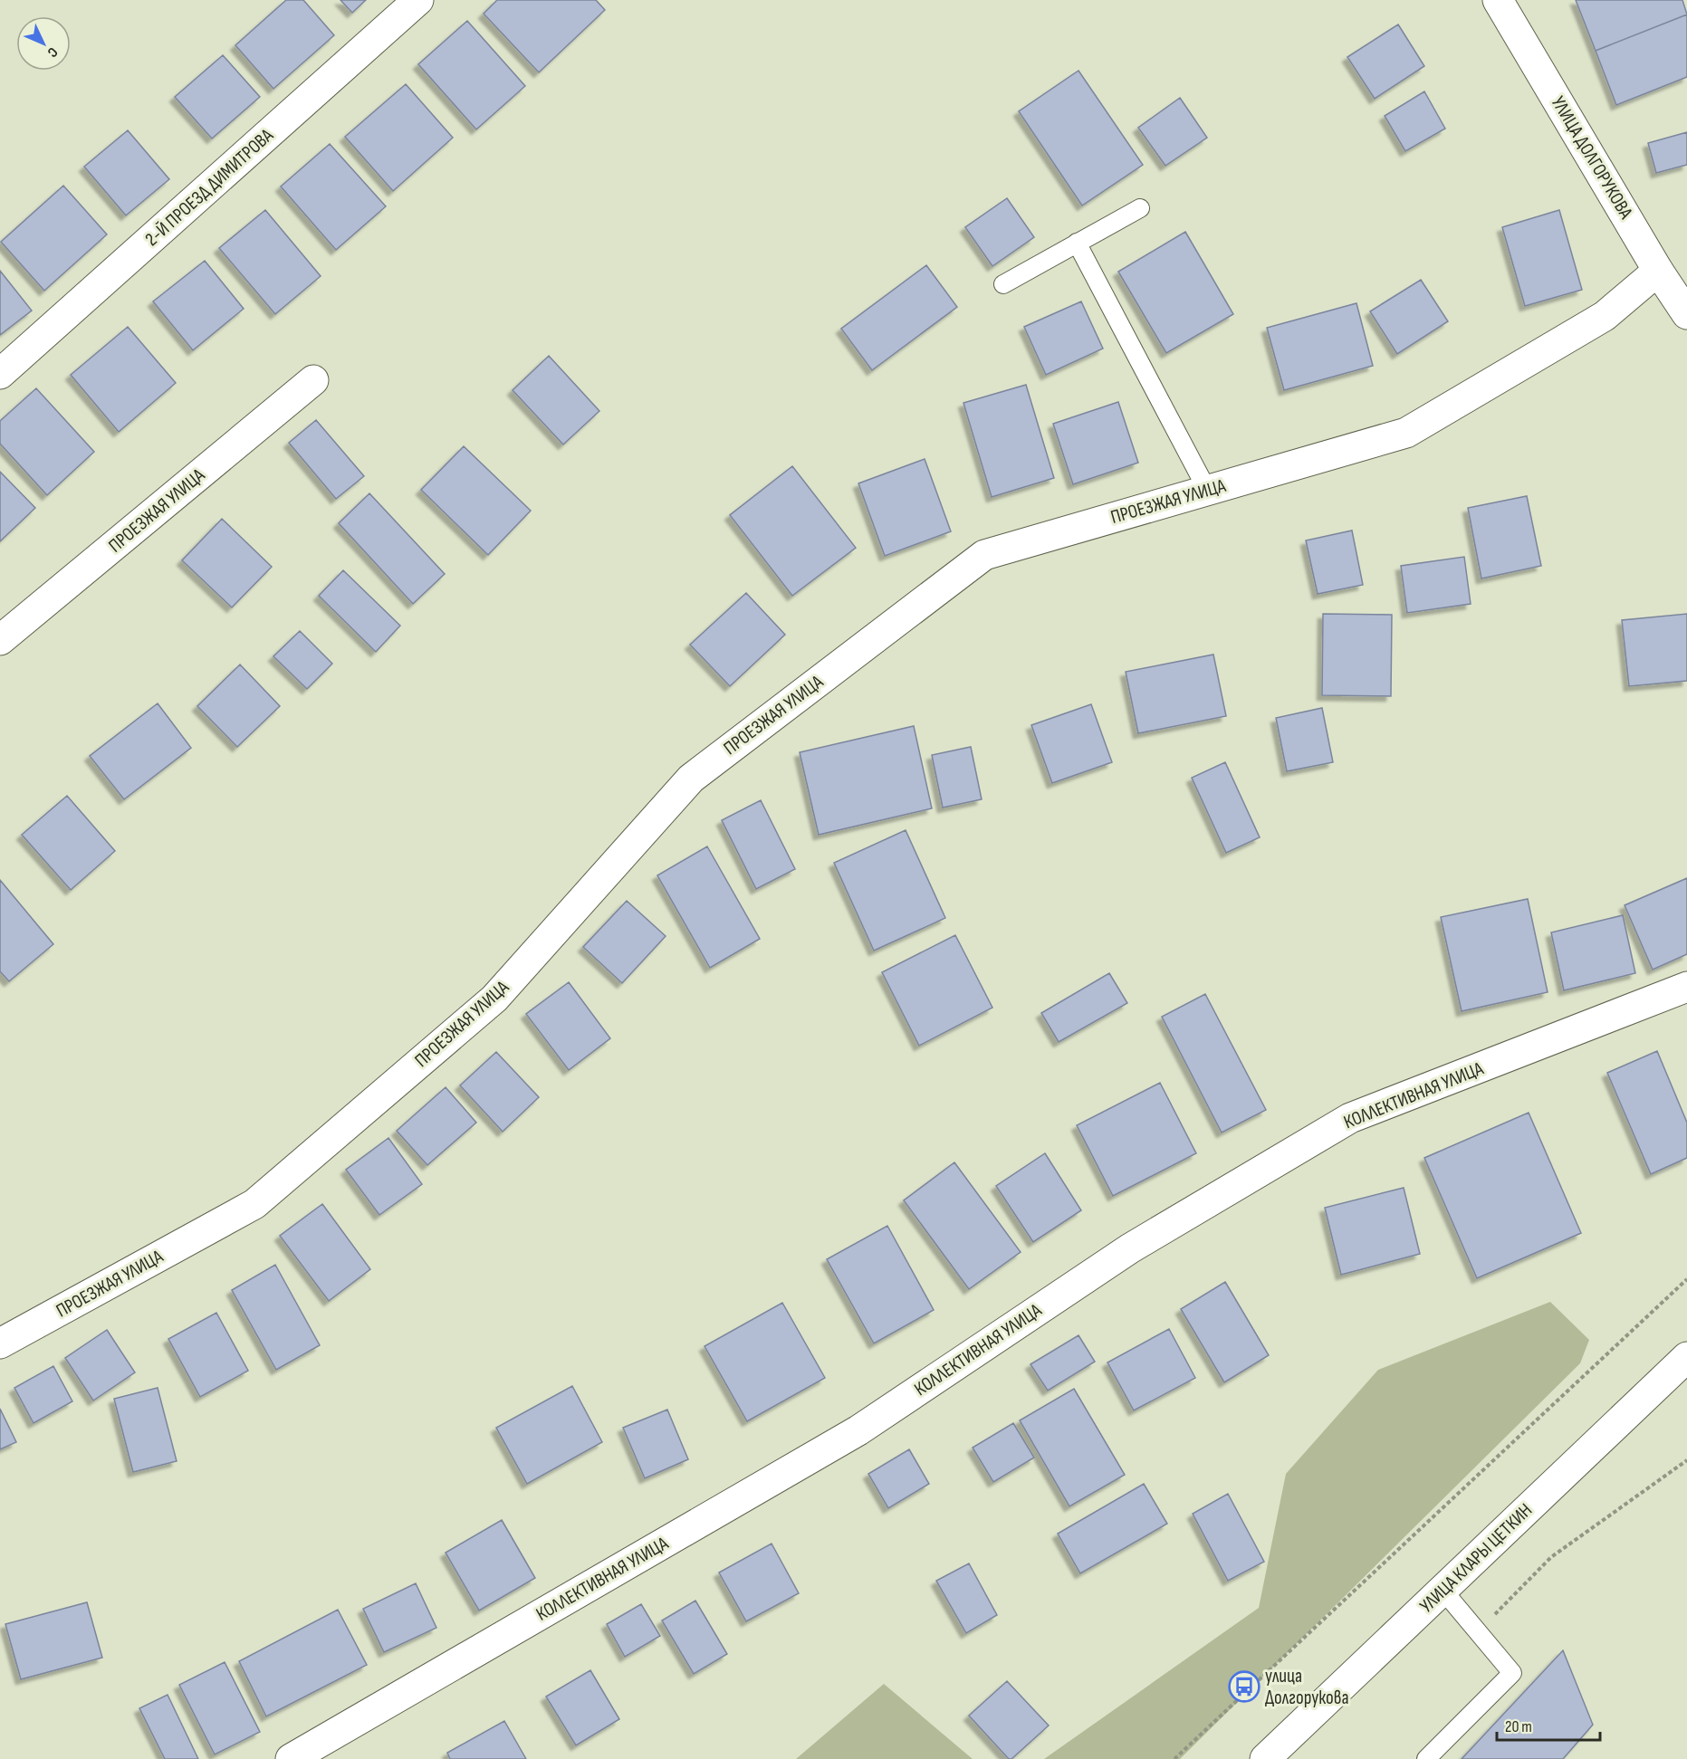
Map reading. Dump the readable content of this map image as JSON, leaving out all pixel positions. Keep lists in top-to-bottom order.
{
  "streets": {
    "street": [
      "УЛИЦА ДОЛГОРУКОВА",
      "2-Й ПРОЕЗД ДИМИТРОВА",
      "ПРОЕЗЖАЯ УЛИЦА",
      "КОЛЛЕКТИВНАЯ УЛИЦА",
      "УЛИЦА КЛАРЫ ЦЕТКИН"
    ]
  },
  "crossings": [
    ["УЛИЦА ДОЛГОРУКОВА", "ПРОЕЗЖАЯ УЛИЦА"]
  ],
  "places": {
    "bus stop": ["улица Долгорукова"]
  },
  "scale_bar": "20 m",
  "north": "bottom right"
}
